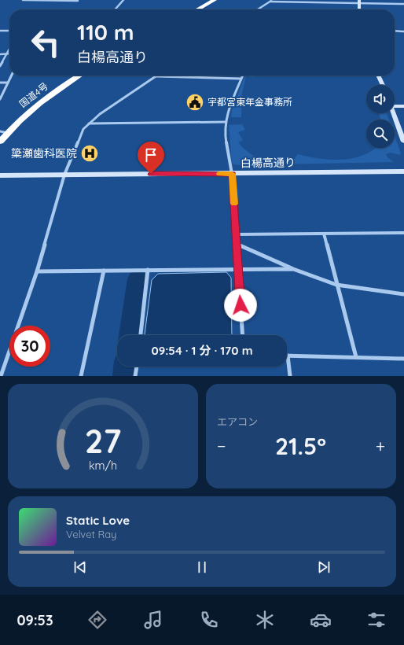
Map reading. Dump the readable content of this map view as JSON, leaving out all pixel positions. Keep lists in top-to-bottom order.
{
  "streets": {
    "highway": ["国道4号"],
    "street": ["白楊高通り"]
  },
  "places": {
    "public building": ["宇都宮東年金事務所"],
    "hospital": ["簗瀬歯科医院"]
  },
  "page": {
    "turn": ["110 m", "白楊高通り"],
    "limit": "30",
    "trip": "09:54 · 1 分 · 170 m",
    "tile": "エアコン",
    "heat": ["−", "21.5°", "+"],
    "song": ["Static Love", "Velvet Ray"],
    "tabs": "09:53",
    "gauge": ["27", "km/h"]
  }
}
